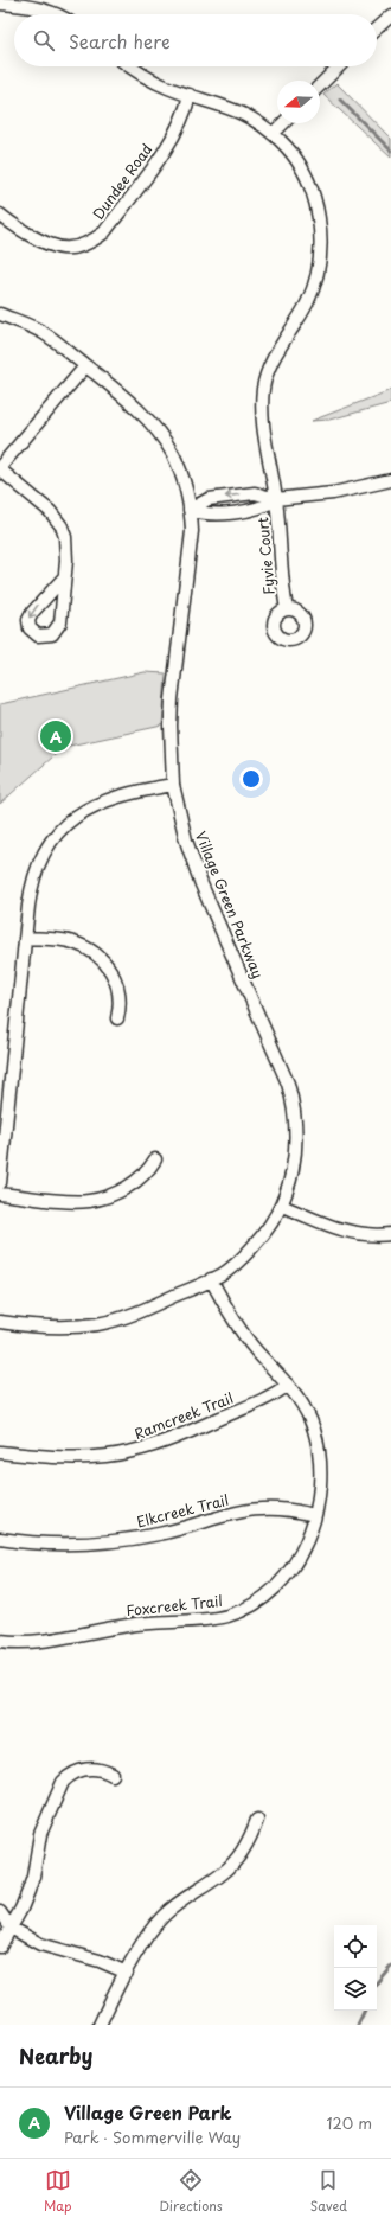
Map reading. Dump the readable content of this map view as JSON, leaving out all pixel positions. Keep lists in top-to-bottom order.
{
  "streets": {
    "street": [
      "Dundee Road",
      "Fyvie Court",
      "Village Green Parkway",
      "Ramcreek Trail",
      "Elkcreek Trail",
      "Foxcreek Trail"
    ]
  },
  "crossings": [
    ["Dundee Road", "Fyvie Court"],
    ["Village Green Parkway", "Foxcreek Trail"],
    ["Ramcreek Trail", "Foxcreek Trail"],
    ["Elkcreek Trail", "Foxcreek Trail"]
  ],
  "north": "left",
  "page": {
    "search": "Search here",
    "pins": "A",
    "heading": "Nearby",
    "list": [
      {
        "mark": "A",
        "name": "Village Green Park",
        "note": "Park · Sommerville Way",
        "value": "120 m"
      }
    ],
    "nav": ["Map", "Directions", "Saved"]
  }
}
